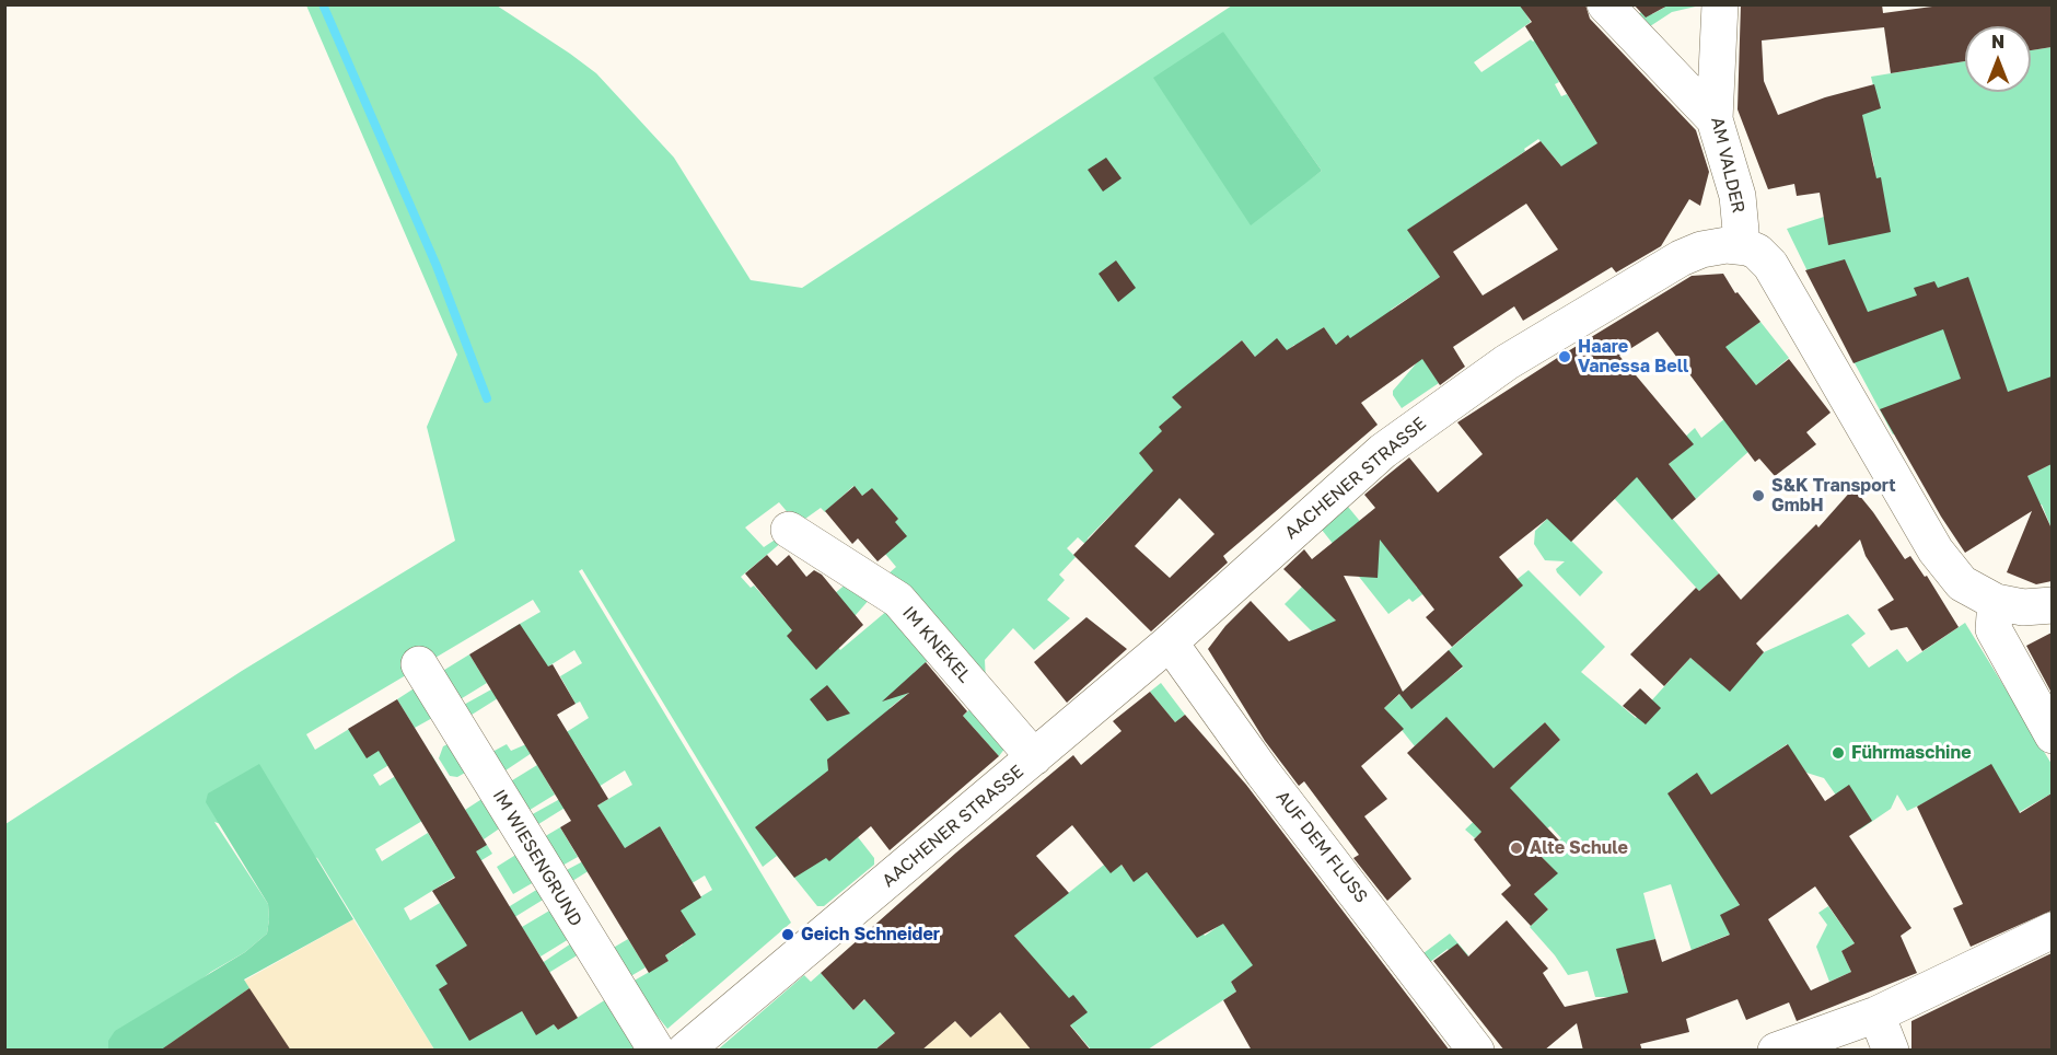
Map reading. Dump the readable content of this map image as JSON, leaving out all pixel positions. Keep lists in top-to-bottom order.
{
  "streets": {
    "street": [
      "AM VALDER",
      "AACHENER STRASSE",
      "IM KNEKEL",
      "AUF DEM FLUSS",
      "IM WIESENGRUND"
    ]
  },
  "crossings": [
    ["AM VALDER", "AACHENER STRASSE"],
    ["AACHENER STRASSE", "IM KNEKEL"],
    ["AACHENER STRASSE", "AUF DEM FLUSS"]
  ],
  "places": [
    "Haare Vanessa Bell",
    "S&K Transport GmbH",
    "Führmaschine",
    "Alte Schule",
    "Geich Schneider"
  ],
  "north": "top"
}
